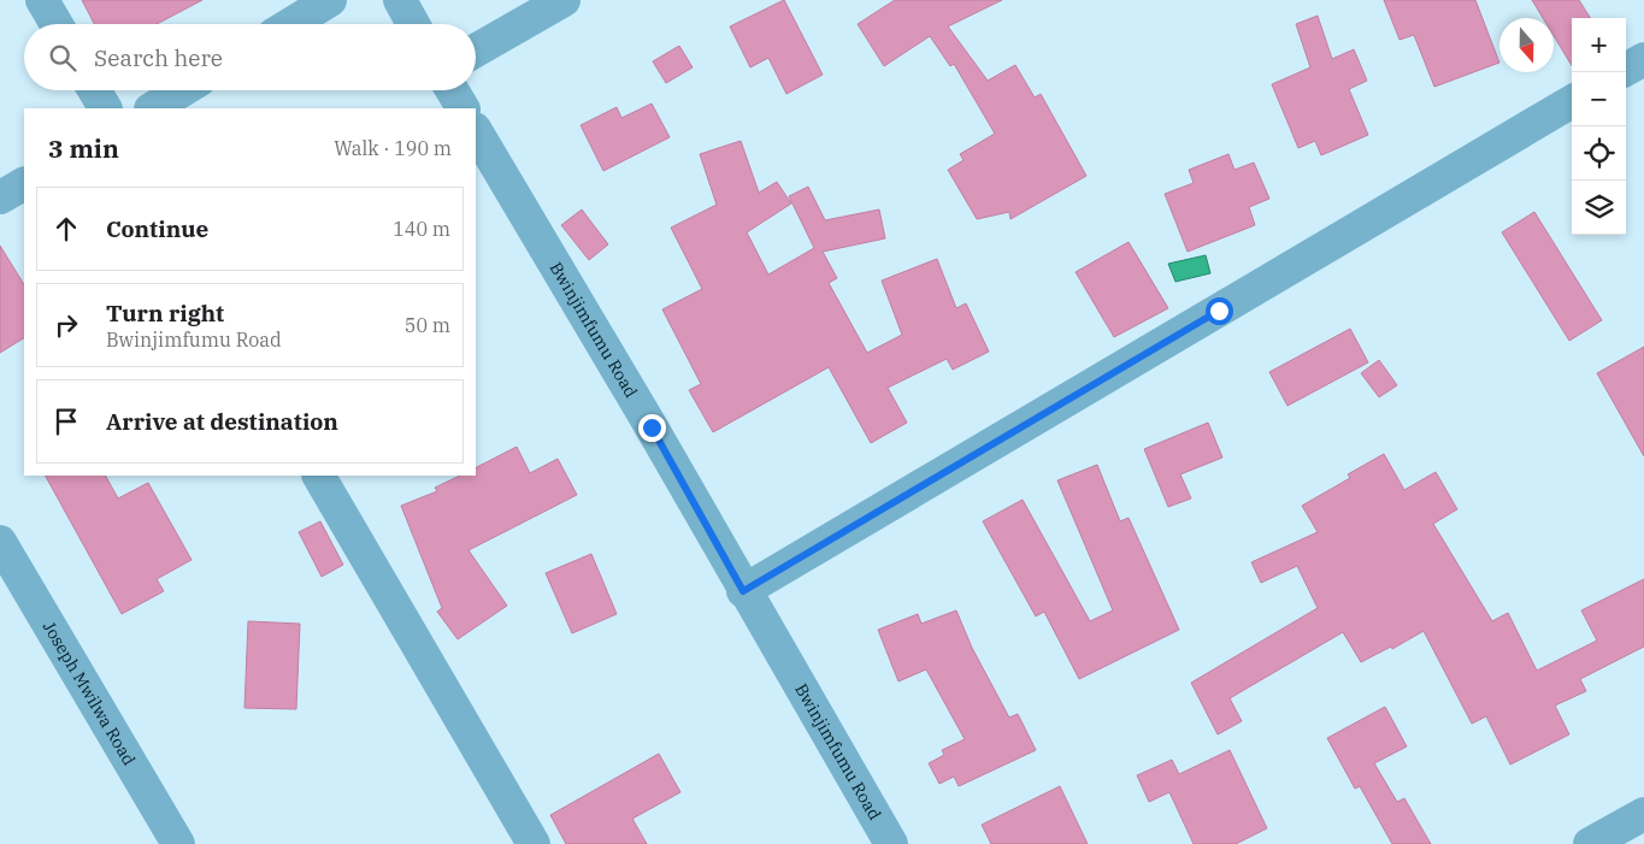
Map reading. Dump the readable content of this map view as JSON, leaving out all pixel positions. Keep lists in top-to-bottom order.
{
  "streets": {
    "street": ["Bwinjimfumu Road", "Joseph Mwilwa Road"]
  },
  "north": "bottom",
  "page": {
    "map_buttons": ["+", "−"],
    "search": "Search here",
    "heading": ["3 min", "Walk · 190 m"],
    "list": [
      ["Continue", "140 m"],
      ["Turn right", "Bwinjimfumu Road", "50 m"],
      "Arrive at destination"
    ]
  }
}
